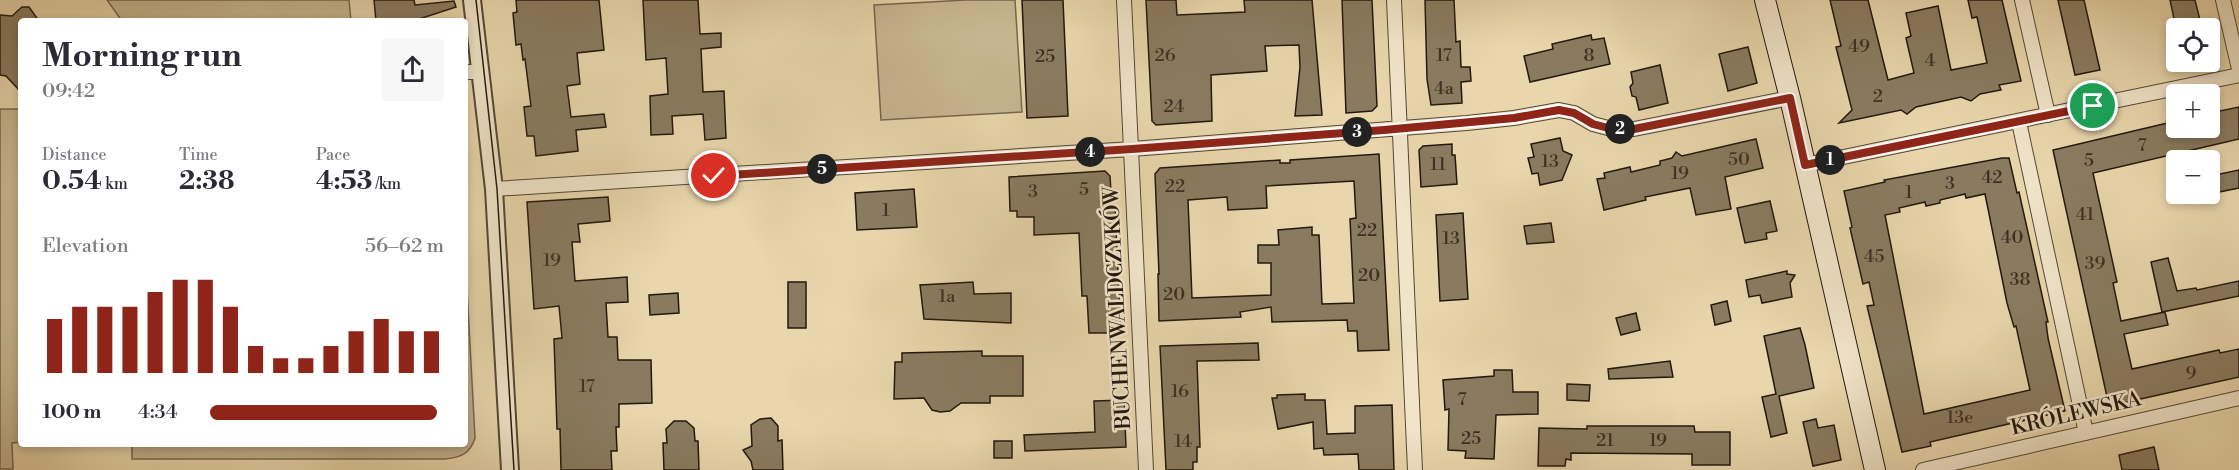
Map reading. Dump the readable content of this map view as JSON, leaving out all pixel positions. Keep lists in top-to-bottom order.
{
  "streets": {
    "street": ["BUCHENWALDCZYKÓW", "KRÓLEWSKA"]
  },
  "house_numbers": [
    "49",
    "26",
    "17",
    "8",
    "25",
    "4",
    "4a",
    "2",
    "24",
    "7",
    "50",
    "5",
    "13",
    "11",
    "19",
    "42",
    "3",
    "22",
    "5",
    "3",
    "1",
    "1",
    "41",
    "22",
    "40",
    "13",
    "45",
    "19",
    "39",
    "20",
    "38",
    "20",
    "1a",
    "9",
    "17",
    "16",
    "7",
    "13e",
    "25",
    "21",
    "19",
    "14"
  ],
  "page": {
    "map_buttons": ["+", "−"],
    "heading": ["Morning run", "09:42"],
    "pins": [
      "2",
      "3",
      "4",
      "1",
      "5"
    ],
    "stats": [
      ["Distance", "0.54 km"],
      ["Time", "2:38"],
      ["Pace", "4:53 /km"]
    ],
    "chart": ["Elevation", "56–62 m"],
    "list": [
      {
        "name": "100 m",
        "note": "4:34"
      }
    ]
  }
}
